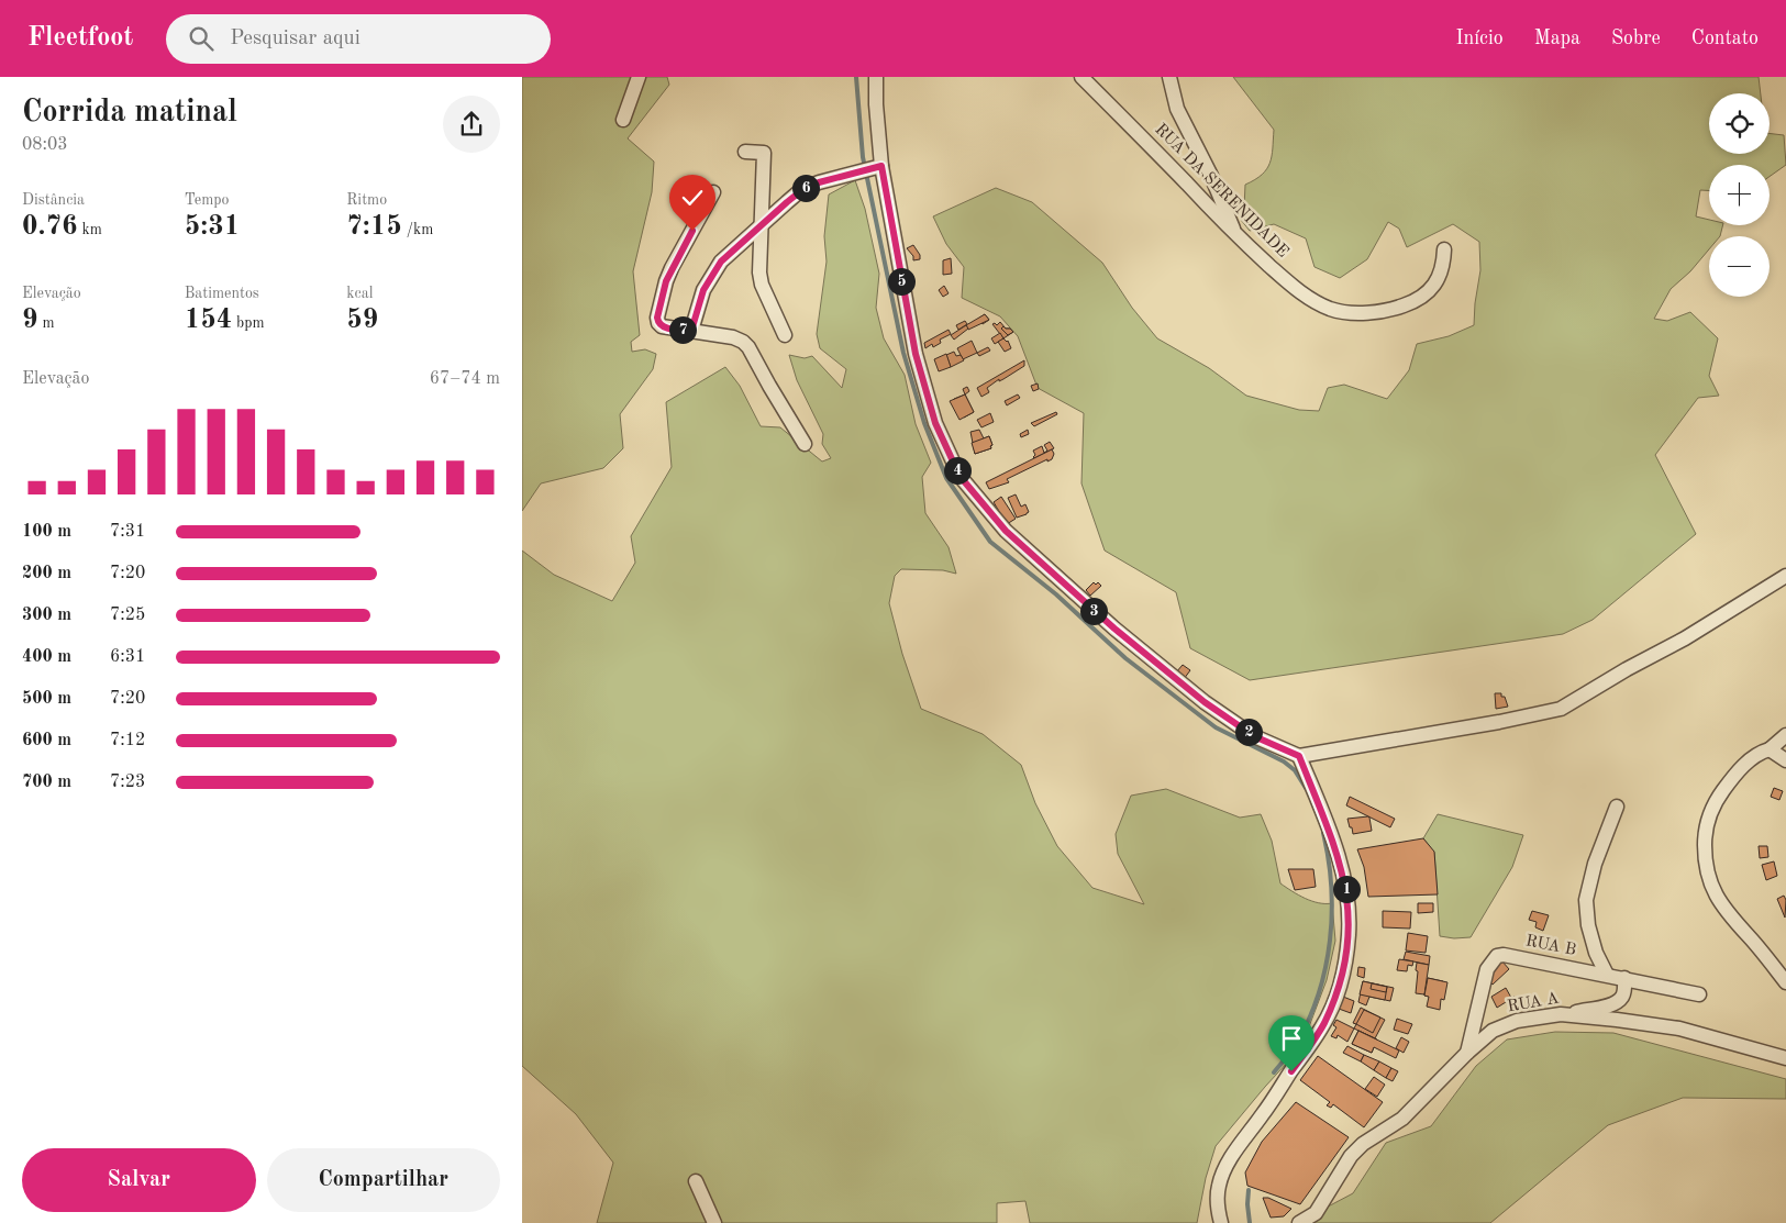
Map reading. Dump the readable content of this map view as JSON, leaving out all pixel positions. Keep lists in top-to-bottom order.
{
  "streets": {
    "street": ["RUA DA SERENIDADE", "RUA B", "RUA A"]
  },
  "crossings": [
    ["RUA B", "RUA A"]
  ],
  "page": {
    "header": "Fleetfoot",
    "search": "Pesquisar aqui",
    "nav": [
      "Início",
      "Mapa",
      "Sobre",
      "Contato"
    ],
    "heading": ["Corrida matinal", "08:03"],
    "map_buttons": ["+", "−"],
    "stats": [
      ["Distância", "0.76 km"],
      ["Tempo", "5:31"],
      ["Ritmo", "7:15 /km"],
      ["Elevação", "9 m"],
      ["Batimentos", "154 bpm"],
      ["kcal", "59"]
    ],
    "pins": [
      "6",
      "5",
      "7",
      "4",
      "3",
      "2",
      "1"
    ],
    "chart": ["Elevação", "67–74 m"],
    "list": [
      {
        "name": "100 m",
        "note": "7:31"
      },
      {
        "name": "200 m",
        "note": "7:20"
      },
      {
        "name": "300 m",
        "note": "7:25"
      },
      {
        "name": "400 m",
        "note": "6:31"
      },
      {
        "name": "500 m",
        "note": "7:20"
      },
      {
        "name": "600 m",
        "note": "7:12"
      },
      {
        "name": "700 m",
        "note": "7:23"
      }
    ],
    "buttons": ["Salvar", "Compartilhar"]
  }
}
